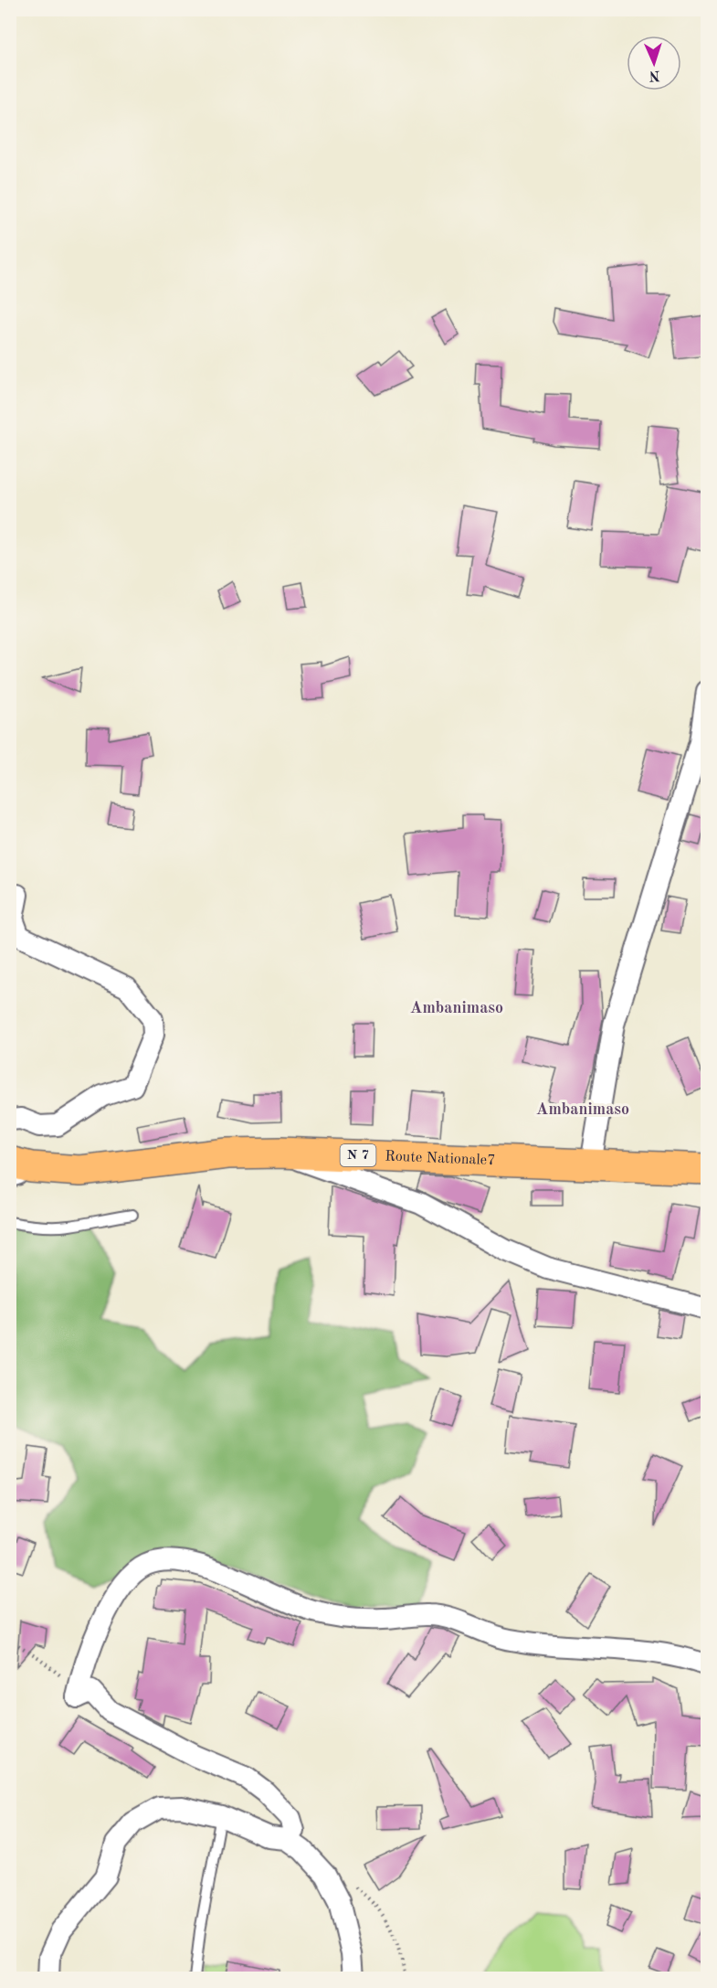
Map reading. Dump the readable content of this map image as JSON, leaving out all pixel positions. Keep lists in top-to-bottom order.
{
  "streets": {
    "main road": ["N 7", "Route Nationale7"]
  },
  "districts": ["Ambanimaso", "Ambanimaso"],
  "north": "bottom"
}
